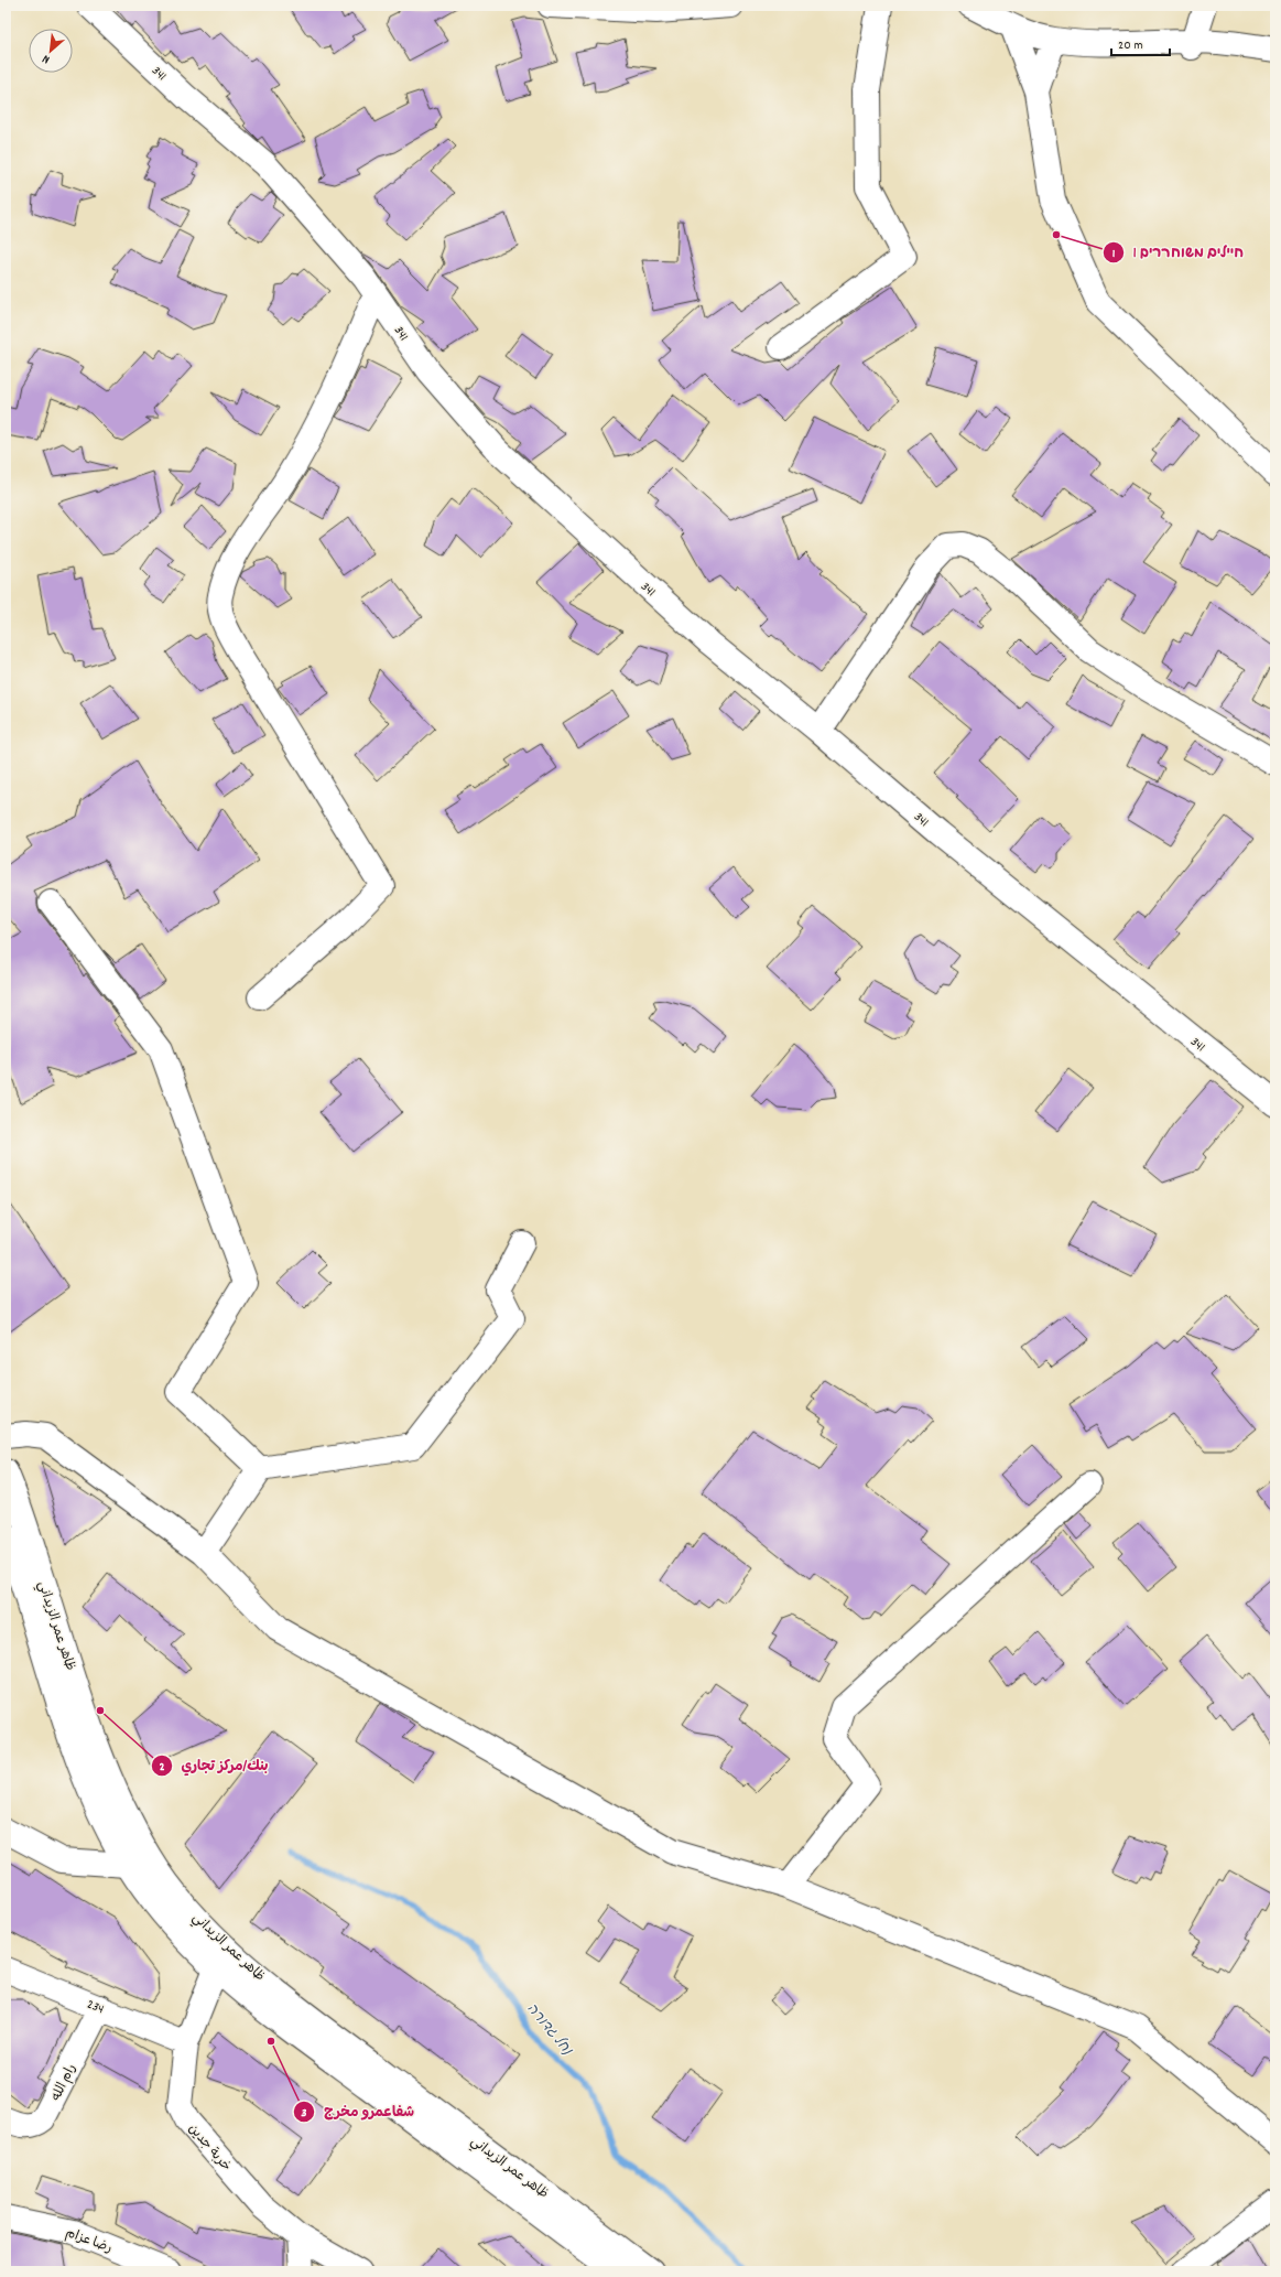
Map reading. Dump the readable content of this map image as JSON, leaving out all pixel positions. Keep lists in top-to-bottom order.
{
  "streets": {
    "street": [
      "341",
      "ظاهر عمر الزيداني",
      "234",
      "رام الله",
      "خربة جدين",
      "رضا عزام"
    ]
  },
  "crossings": [
    ["ظاهر عمر الزيداني", "خربة جدين"],
    ["234", "رام الله"],
    ["234", "خربة جدين"]
  ],
  "water": ["נחל גדורה"],
  "places": ["חיילים משוחררים 1", "بنك/مركز تجاري", "شفاعمرو مخرج"],
  "scale_bar": "20 m",
  "north": "bottom left"
}
